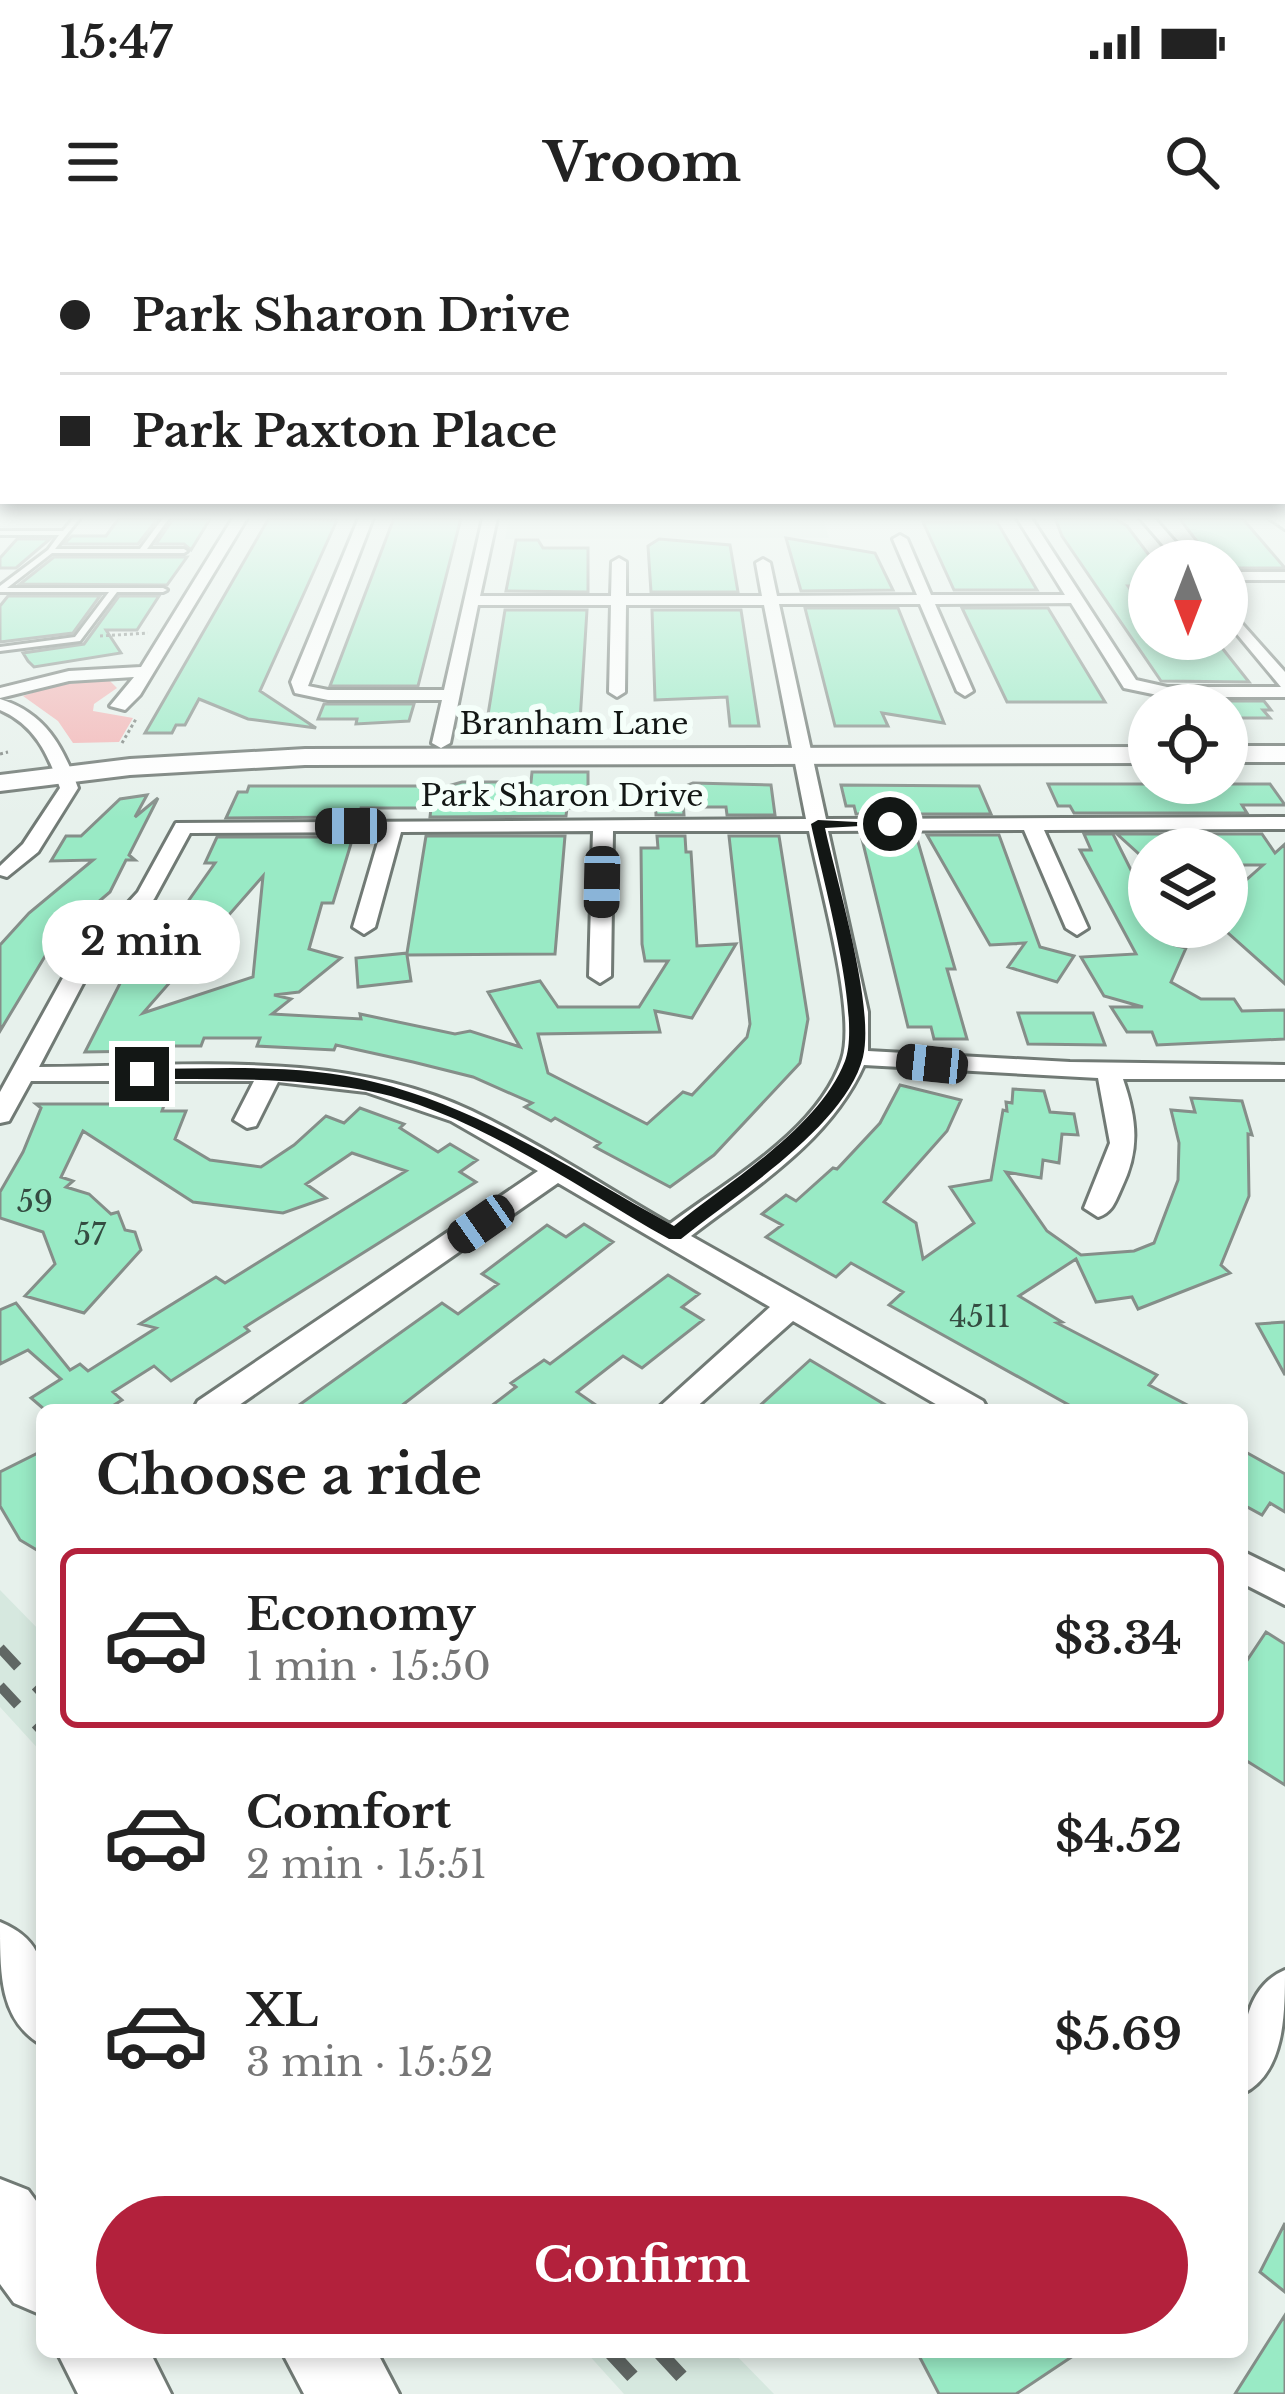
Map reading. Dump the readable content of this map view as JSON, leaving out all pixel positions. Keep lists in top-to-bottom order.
{
  "streets": {
    "main road": ["Branham Lane"],
    "street": ["Park Sharon Drive"]
  },
  "house_numbers": ["59", "57", "4511"],
  "north": "bottom",
  "page": {
    "status": "15:47",
    "header": "Vroom",
    "banner": ["Park Sharon Drive", "Park Paxton Place"],
    "bubble": "2 min",
    "heading": "Choose a ride",
    "list": [
      {
        "name": "Economy",
        "note": "1 min · 15:50",
        "value": "$3.34"
      },
      {
        "name": "Comfort",
        "note": "2 min · 15:51",
        "value": "$4.52"
      },
      {
        "name": "XL",
        "note": "3 min · 15:52",
        "value": "$5.69"
      }
    ],
    "buttons": "Confirm"
  }
}
